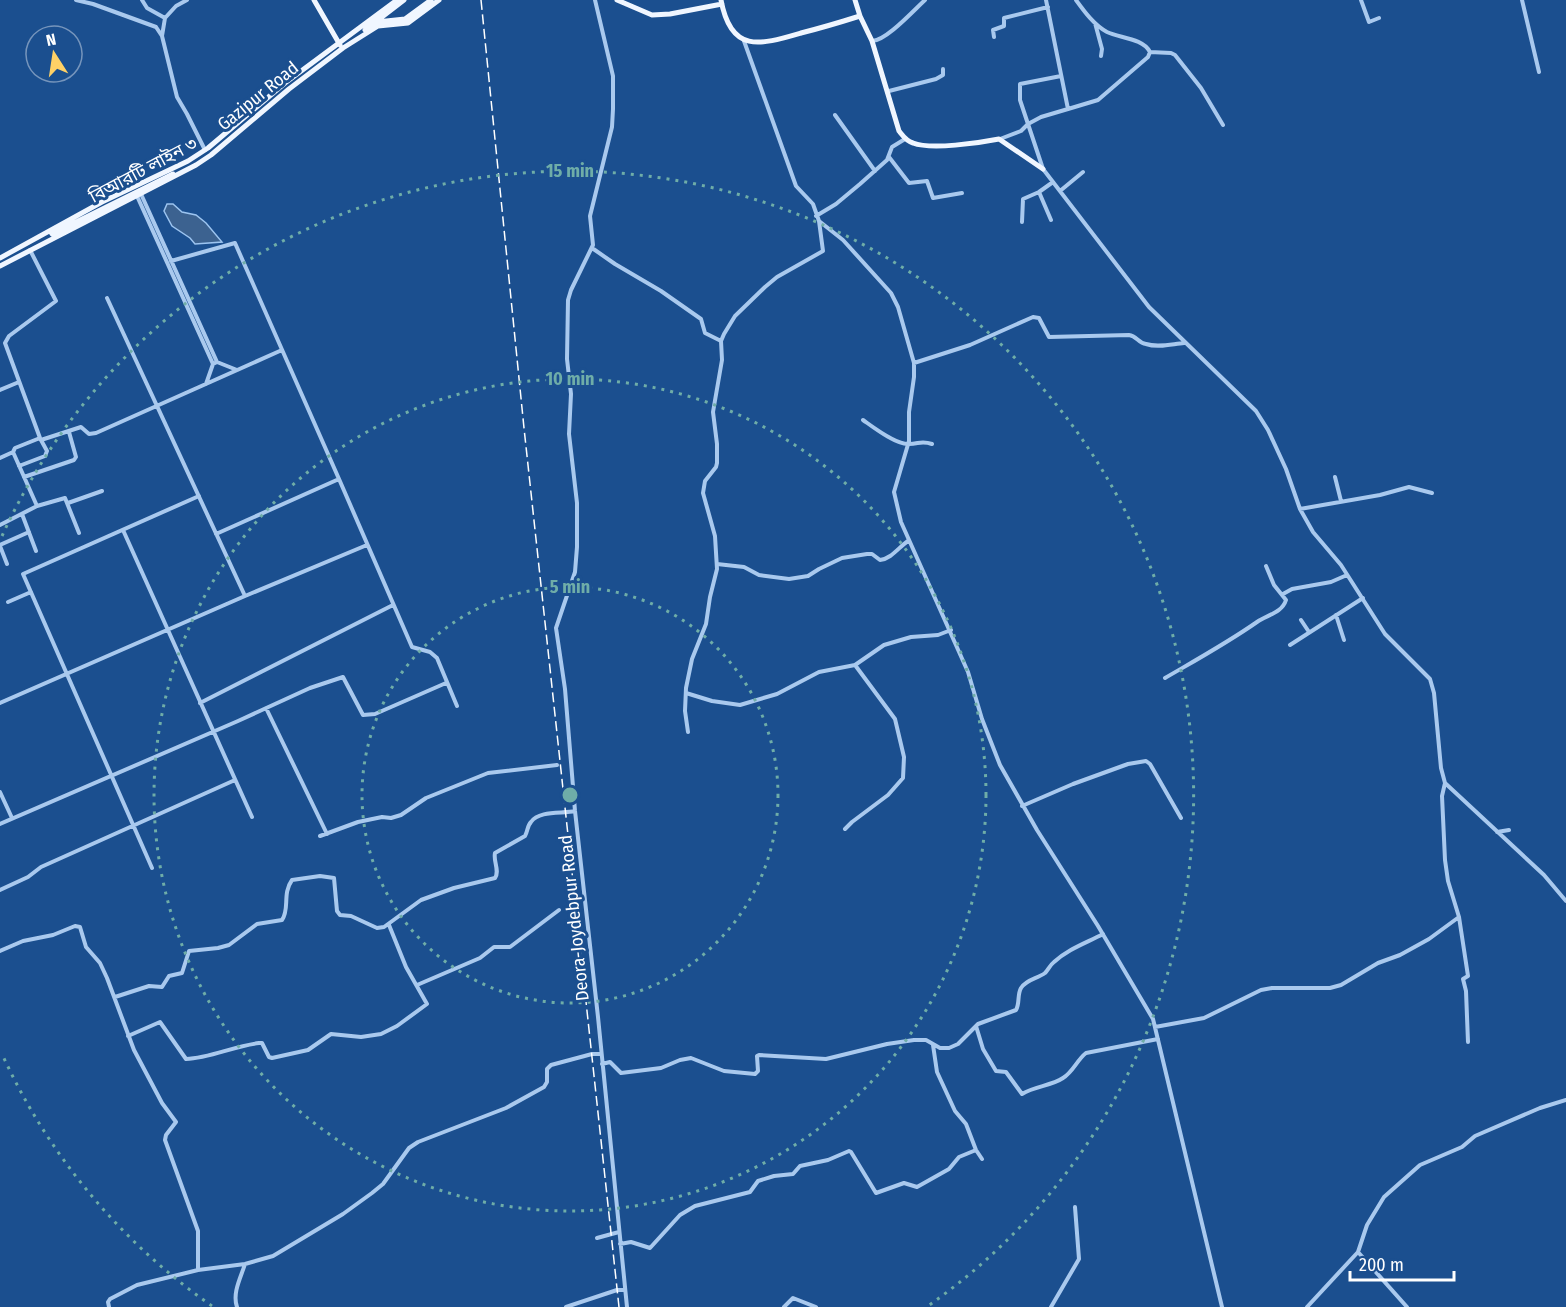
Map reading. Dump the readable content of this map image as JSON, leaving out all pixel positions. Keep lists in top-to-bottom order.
{
  "streets": {
    "main road": ["Gazipur Road", "বিআরটি লাইন ৩"],
    "street": ["Deora-Joydebpur Road"]
  },
  "crossings": [
    ["Gazipur Road", "বিআরটি লাইন ৩"]
  ],
  "scale_bar": "200 m",
  "north": "top",
  "rings": ["15 min", "10 min", "5 min"]
}
